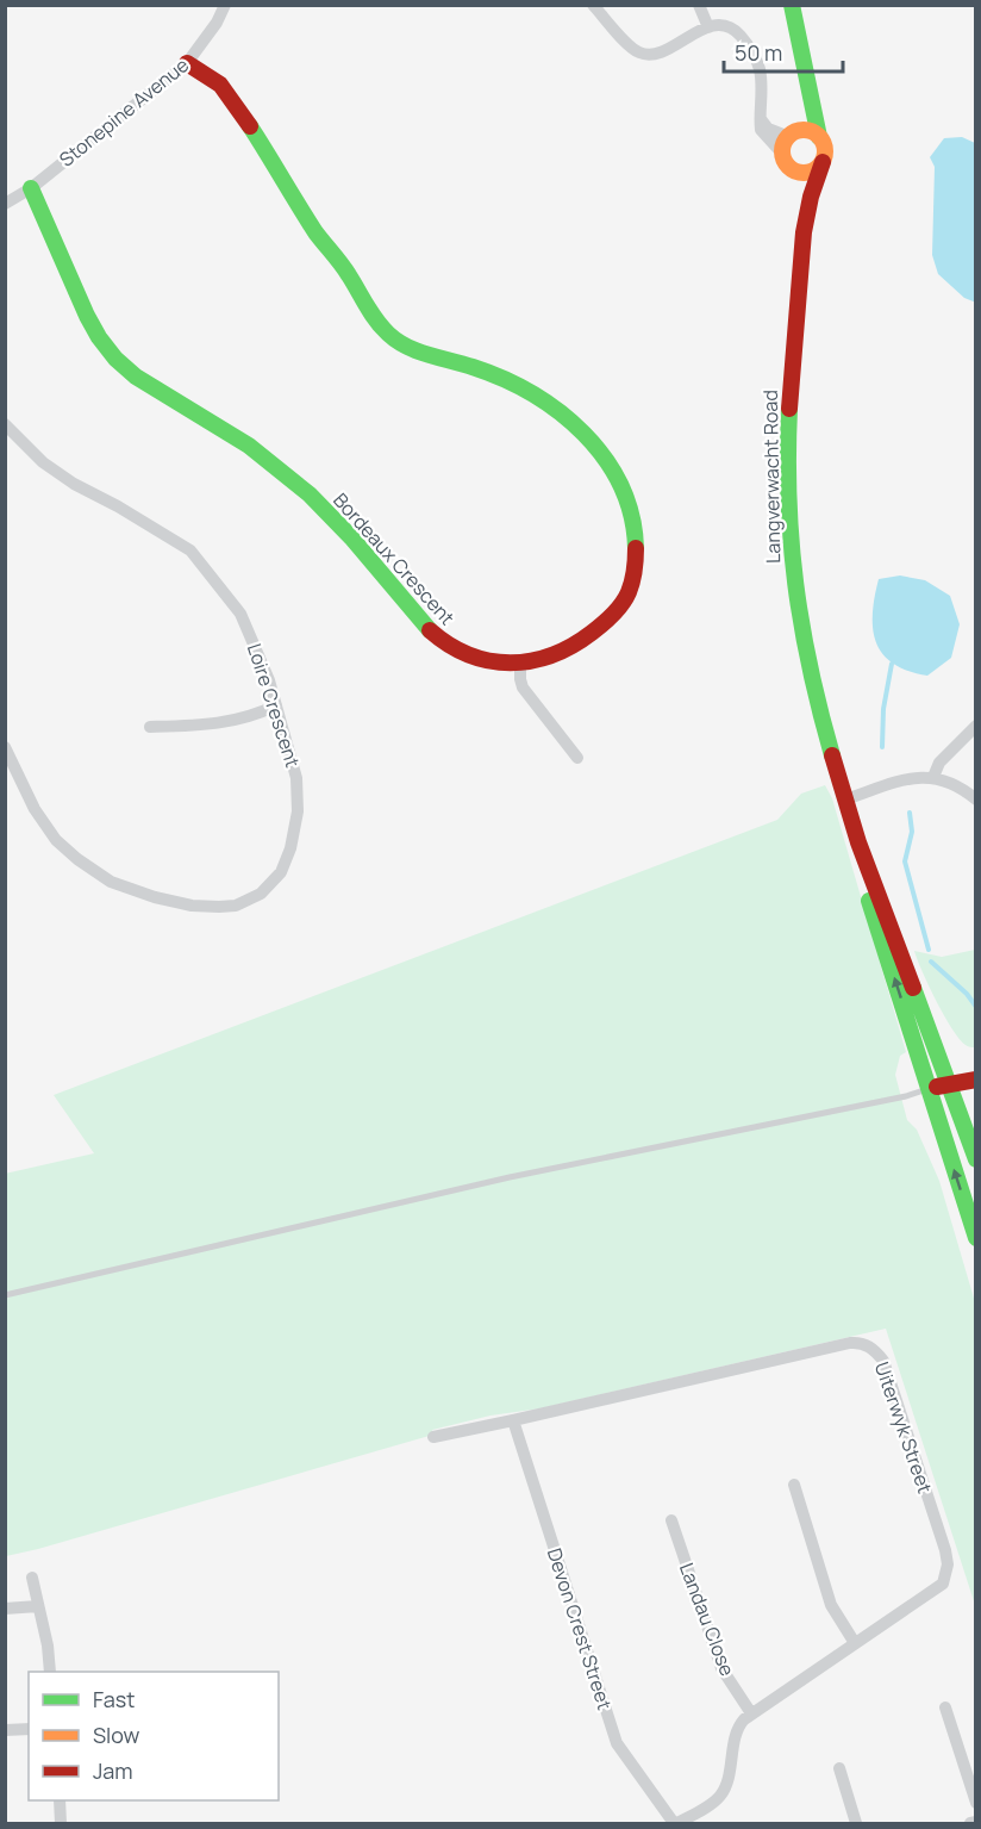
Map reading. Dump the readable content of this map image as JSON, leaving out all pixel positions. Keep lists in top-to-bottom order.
{
  "streets": {
    "street": [
      "Stonepine Avenue",
      "Langverwacht Road",
      "Bordeaux Crescent",
      "Loire Crescent",
      "Uiterwyk Street",
      "Landau Close",
      "Devon Crest Street"
    ]
  },
  "crossings": [
    ["Stonepine Avenue", "Bordeaux Crescent"],
    ["Uiterwyk Street", "Landau Close"],
    ["Uiterwyk Street", "Devon Crest Street"]
  ],
  "legend": ["Fast", "Slow", "Jam"],
  "scale_bar": "50 m"
}
